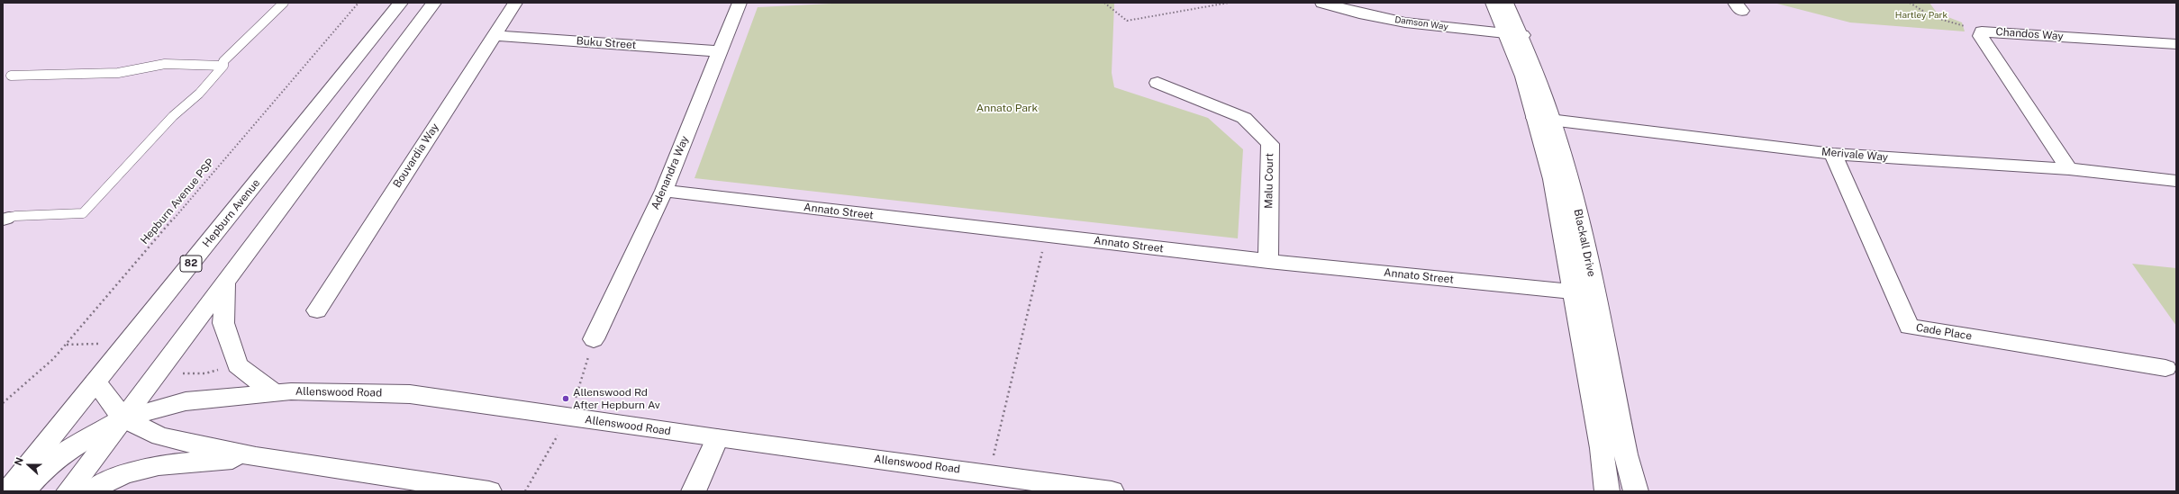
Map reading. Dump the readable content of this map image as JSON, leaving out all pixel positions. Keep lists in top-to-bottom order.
{
  "streets": {
    "street": [
      "Damson Way",
      "Chandos Way",
      "Buku Street",
      "Merivale Way",
      "Bouvardia Way",
      "Adenandra Way",
      "Malu Court",
      "Annato Street",
      "Hepburn Avenue",
      "Blackall Drive",
      "82",
      "Cade Place",
      "Allenswood Road"
    ],
    "path": ["Hepburn Avenue PSP"]
  },
  "crossings": [
    ["Damson Way", "Blackall Drive"],
    ["Chandos Way", "Merivale Way"],
    ["Buku Street", "Bouvardia Way"],
    ["Buku Street", "Adenandra Way"],
    ["Merivale Way", "Blackall Drive"],
    ["Merivale Way", "Cade Place"],
    ["Adenandra Way", "Annato Street"],
    ["Malu Court", "Annato Street"],
    ["Annato Street", "Blackall Drive"]
  ],
  "parks": ["Hartley Park", "Annato Park"],
  "places": ["Allenswood Rd After Hepburn Av"],
  "north": "left"
}
